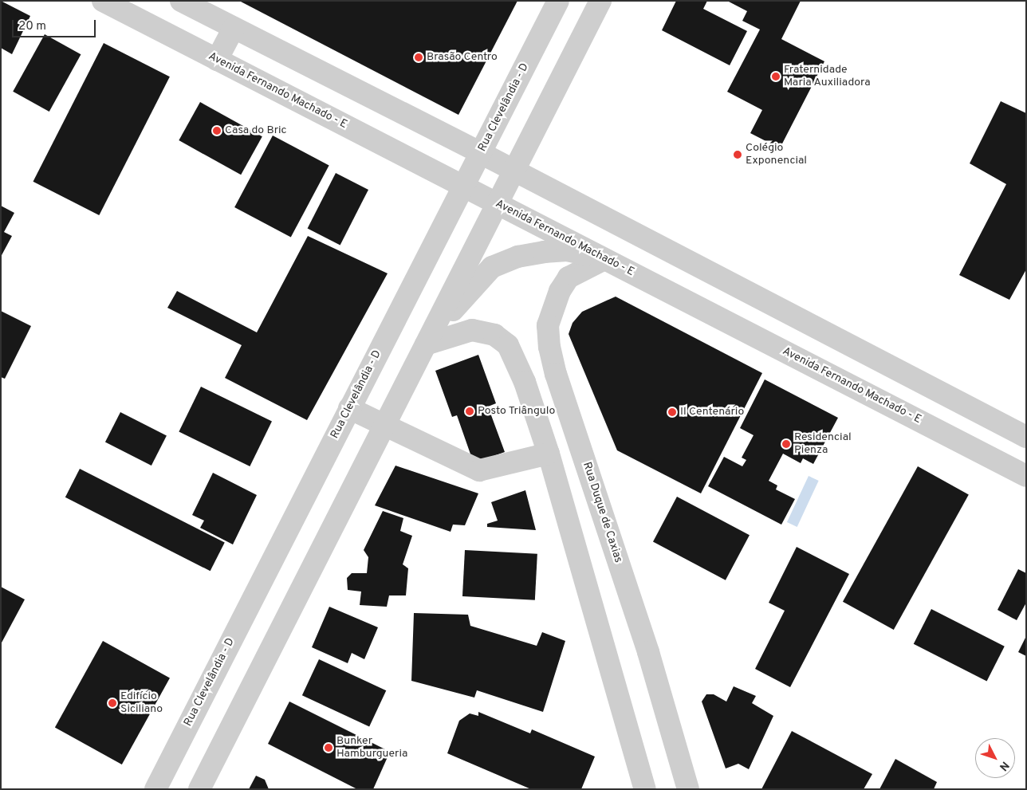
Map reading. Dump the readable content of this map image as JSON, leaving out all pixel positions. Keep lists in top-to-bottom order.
{
  "streets": {
    "street": ["Avenida Fernando Machado - E", "Rua Clevelândia - D", "Rua Duque de Caxias"]
  },
  "crossings": [
    ["Avenida Fernando Machado - E", "Rua Clevelândia - D"],
    ["Avenida Fernando Machado - E", "Rua Duque de Caxias"]
  ],
  "places": [
    "Brasão Centro",
    "Fraternidade Maria Auxiliadora",
    "Casa do Bric",
    "Colégio Exponencial",
    "Posto Triângulo",
    "Il Centenário",
    "Residencial Pienza",
    "Edifício Siciliano",
    "Bunker Hamburgueria"
  ],
  "scale_bar": "20 m",
  "north": "bottom right"
}
